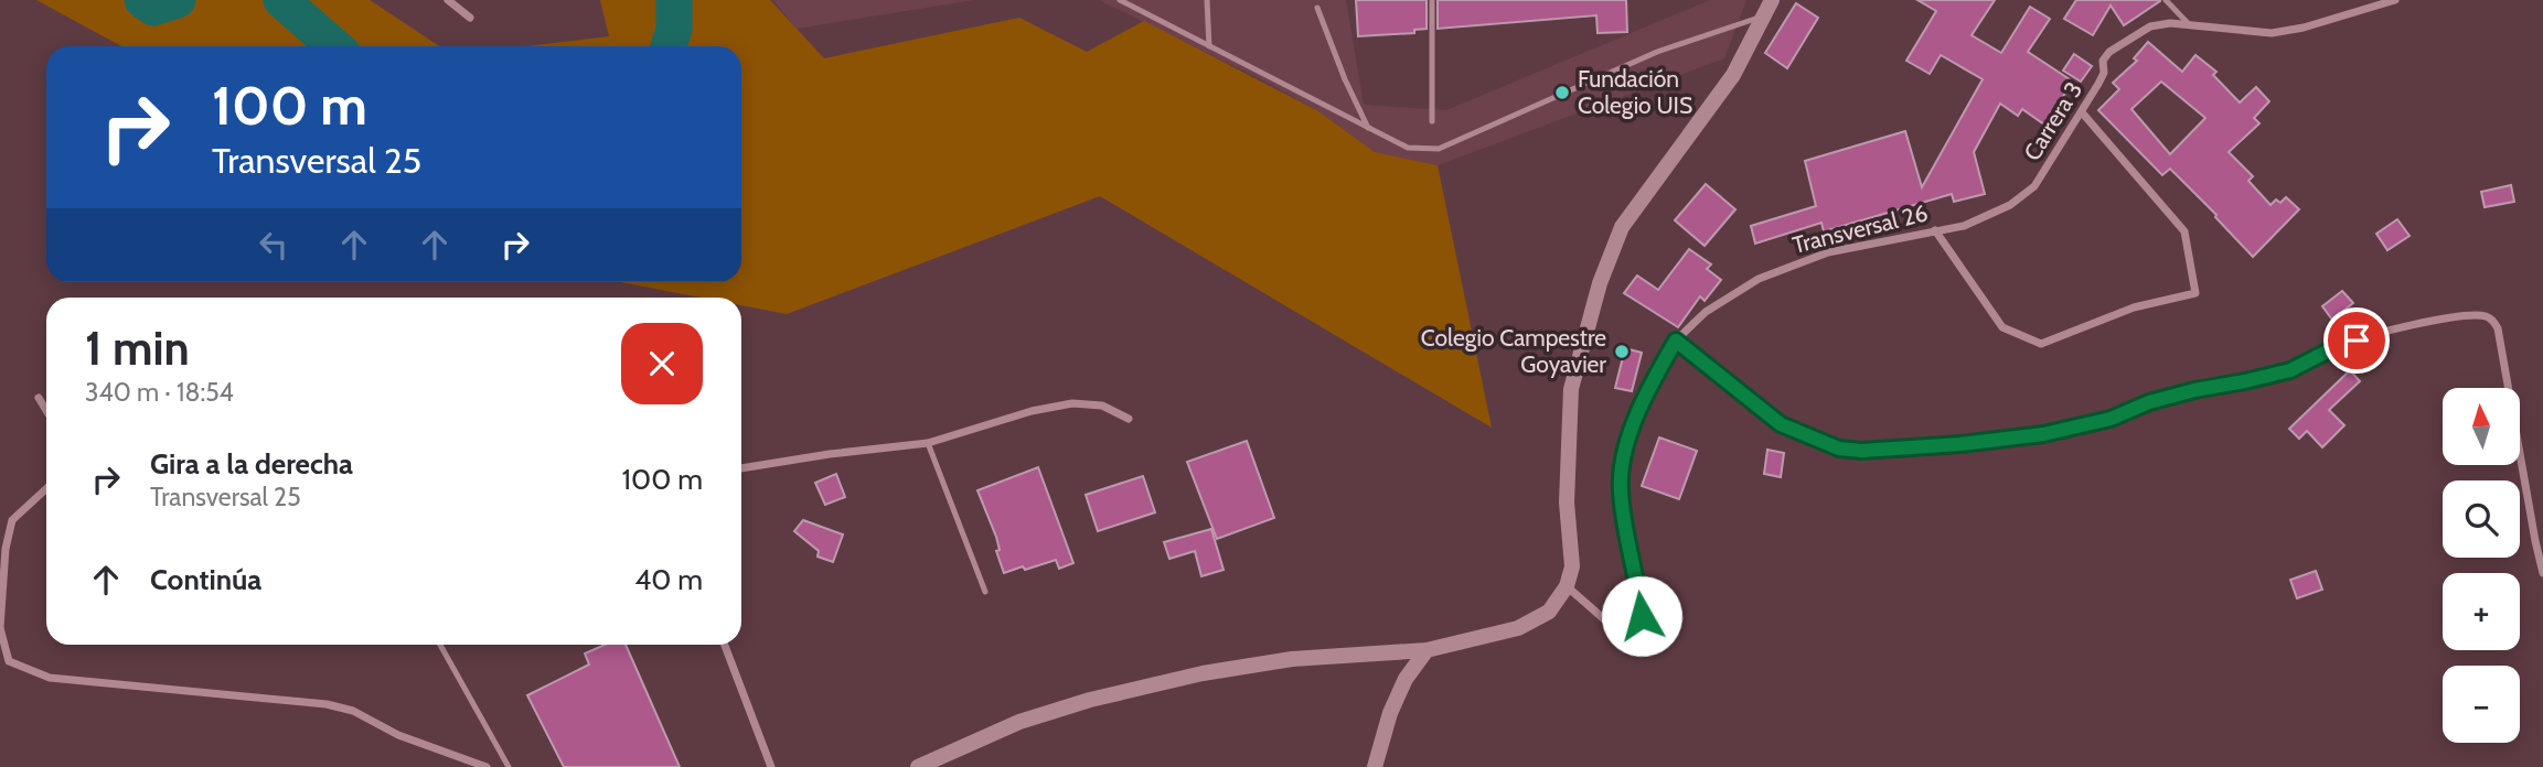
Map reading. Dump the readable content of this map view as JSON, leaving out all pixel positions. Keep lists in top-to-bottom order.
{
  "streets": {
    "street": ["Carrera 3", "Transversal 26"]
  },
  "crossings": [
    ["Carrera 3", "Transversal 26"]
  ],
  "places": ["Fundación Colegio UIS", "Colegio Campestre Goyavier"],
  "north": "top",
  "page": {
    "turn": ["100 m", "Transversal 25"],
    "heading": ["1 min", "340 m · 18:54"],
    "map_buttons": ["+", "−"],
    "list": [
      {
        "name": "Gira a la derecha",
        "note": "Transversal 25",
        "value": "100 m"
      },
      {
        "name": "Continúa",
        "value": "40 m"
      }
    ]
  }
}
